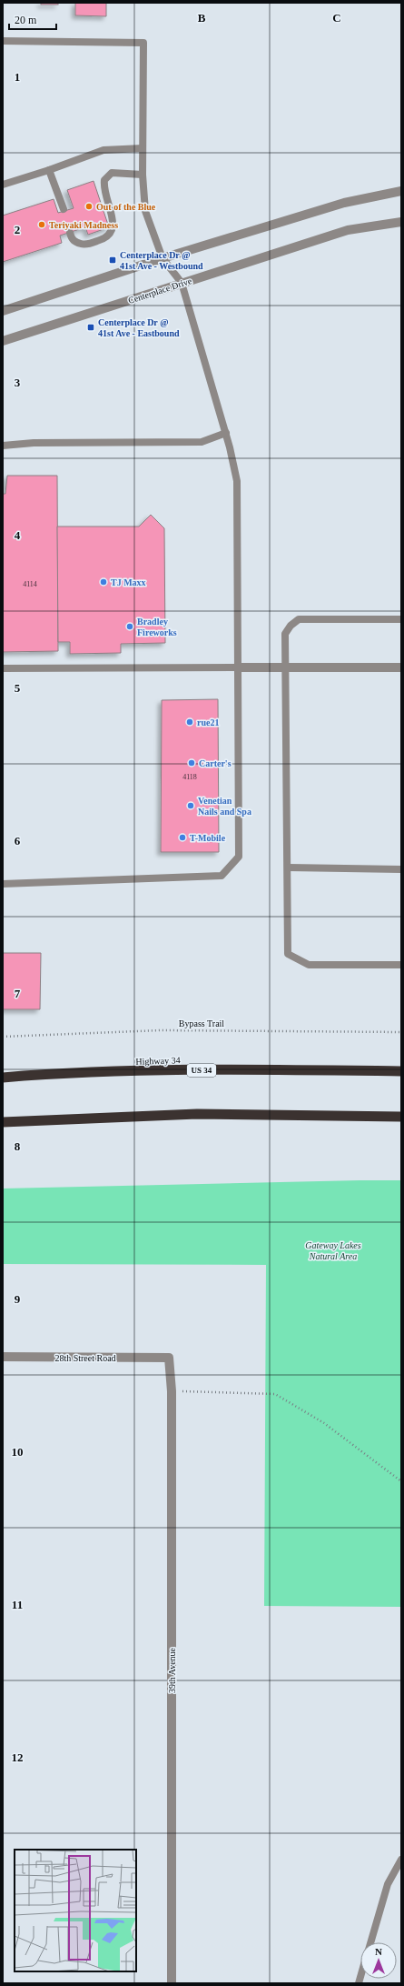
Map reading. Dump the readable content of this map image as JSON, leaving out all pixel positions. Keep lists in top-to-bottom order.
{
  "streets": {
    "highway": ["Highway 34", "US 34"],
    "street": ["Centerplace Drive", "28th Street Road", "39th Avenue"],
    "path": ["Bypass Trail"]
  },
  "crossings": [
    ["28th Street Road", "39th Avenue"]
  ],
  "parks": ["Gateway Lakes Natural Area"],
  "places": {
    "other": [
      "Out of the Blue",
      "Teriyaki Madness",
      "TJ Maxx",
      "Bradley Fireworks",
      "rue21",
      "Carter's",
      "Venetian Nails and Spa",
      "T-Mobile"
    ],
    "transit": ["Centerplace Dr @ 41st Ave - Westbound", "Centerplace Dr @ 41st Ave - Eastbound"]
  },
  "house_numbers": ["4114", "4118"],
  "scale_bar": "20 m",
  "north": "top",
  "grid": {
    "columns": ["B", "C"],
    "rows": [
      "1",
      "2",
      "3",
      "4",
      "5",
      "6",
      "7",
      "8",
      "9",
      "10",
      "11",
      "12"
    ]
  }
}
